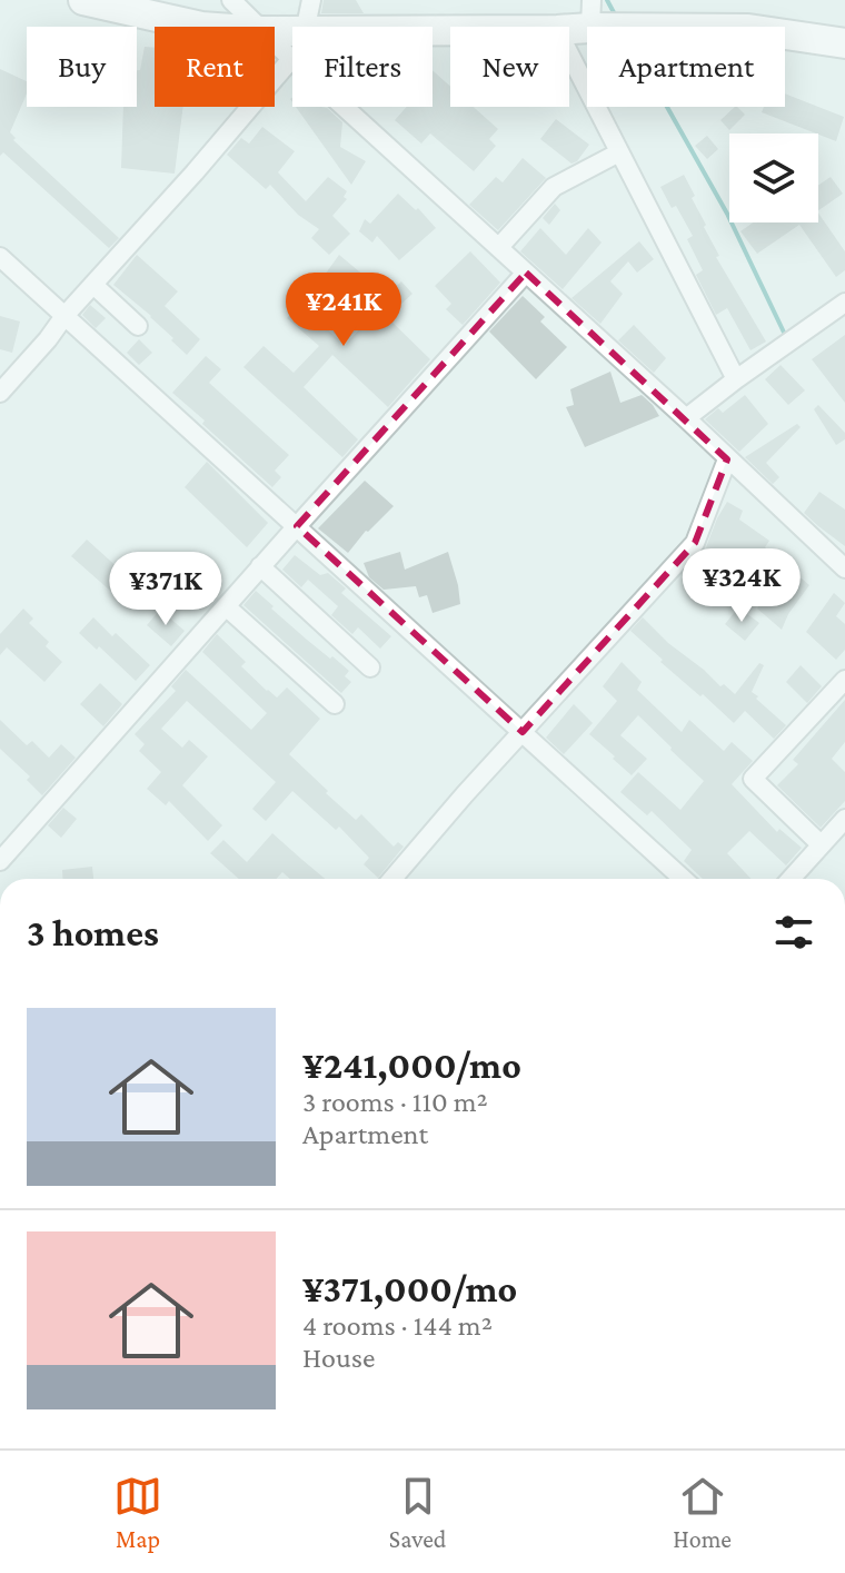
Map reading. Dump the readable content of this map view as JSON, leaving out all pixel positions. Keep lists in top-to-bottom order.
{
  "page": {
    "chip": [
      "Buy",
      "Rent",
      "Filters",
      "New",
      "Apartment"
    ],
    "price": ["¥241K", "¥324K", "¥371K"],
    "heading": "3 homes",
    "list": [
      {
        "name": "¥241,000/mo",
        "note": "3 rooms · 110 m² · Apartment"
      },
      {
        "name": "¥371,000/mo",
        "note": "4 rooms · 144 m² · House"
      }
    ],
    "tabs": ["Map", "Saved", "Home"]
  }
}
